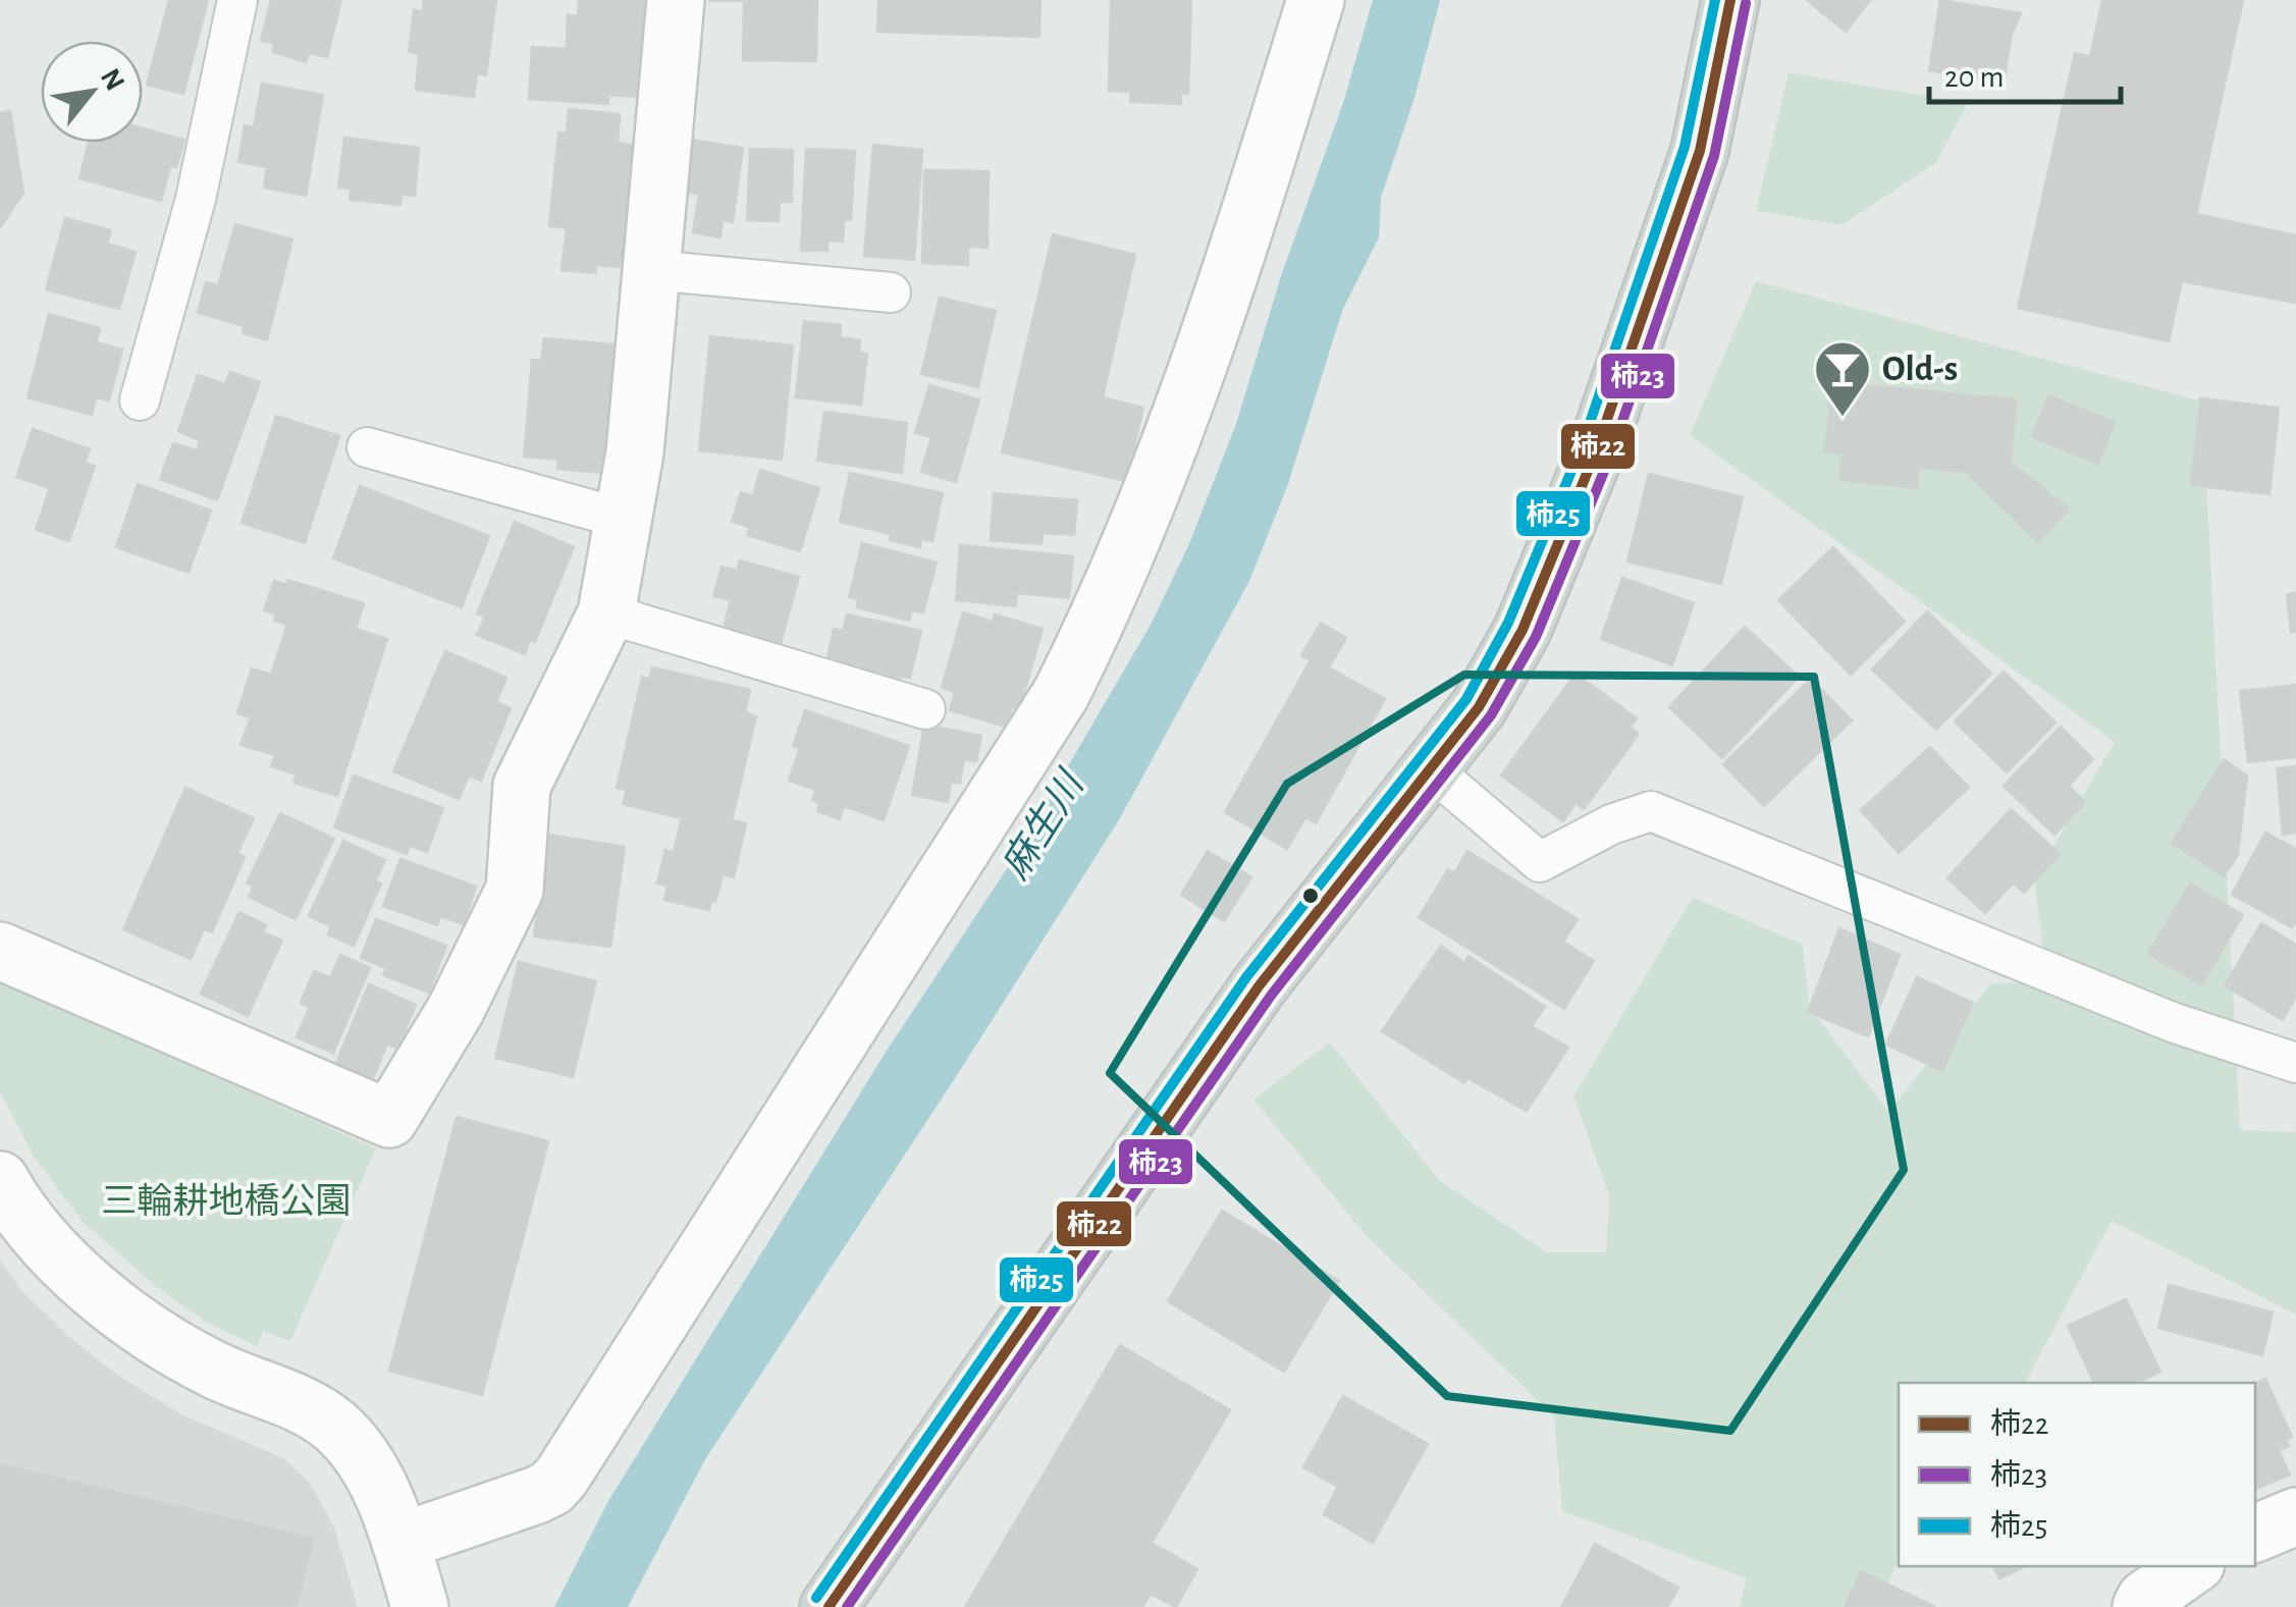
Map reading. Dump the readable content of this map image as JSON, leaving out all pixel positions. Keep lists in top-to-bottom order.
{
  "water": ["麻生川"],
  "parks": ["三輪耕地橋公園"],
  "places": {
    "bar": ["Old-s"]
  },
  "lines": ["transit line 柿22", "transit line 柿25", "transit line 柿23"],
  "legend": ["柿22", "柿23", "柿25"],
  "scale_bar": "20 m",
  "north": "top right"
}
